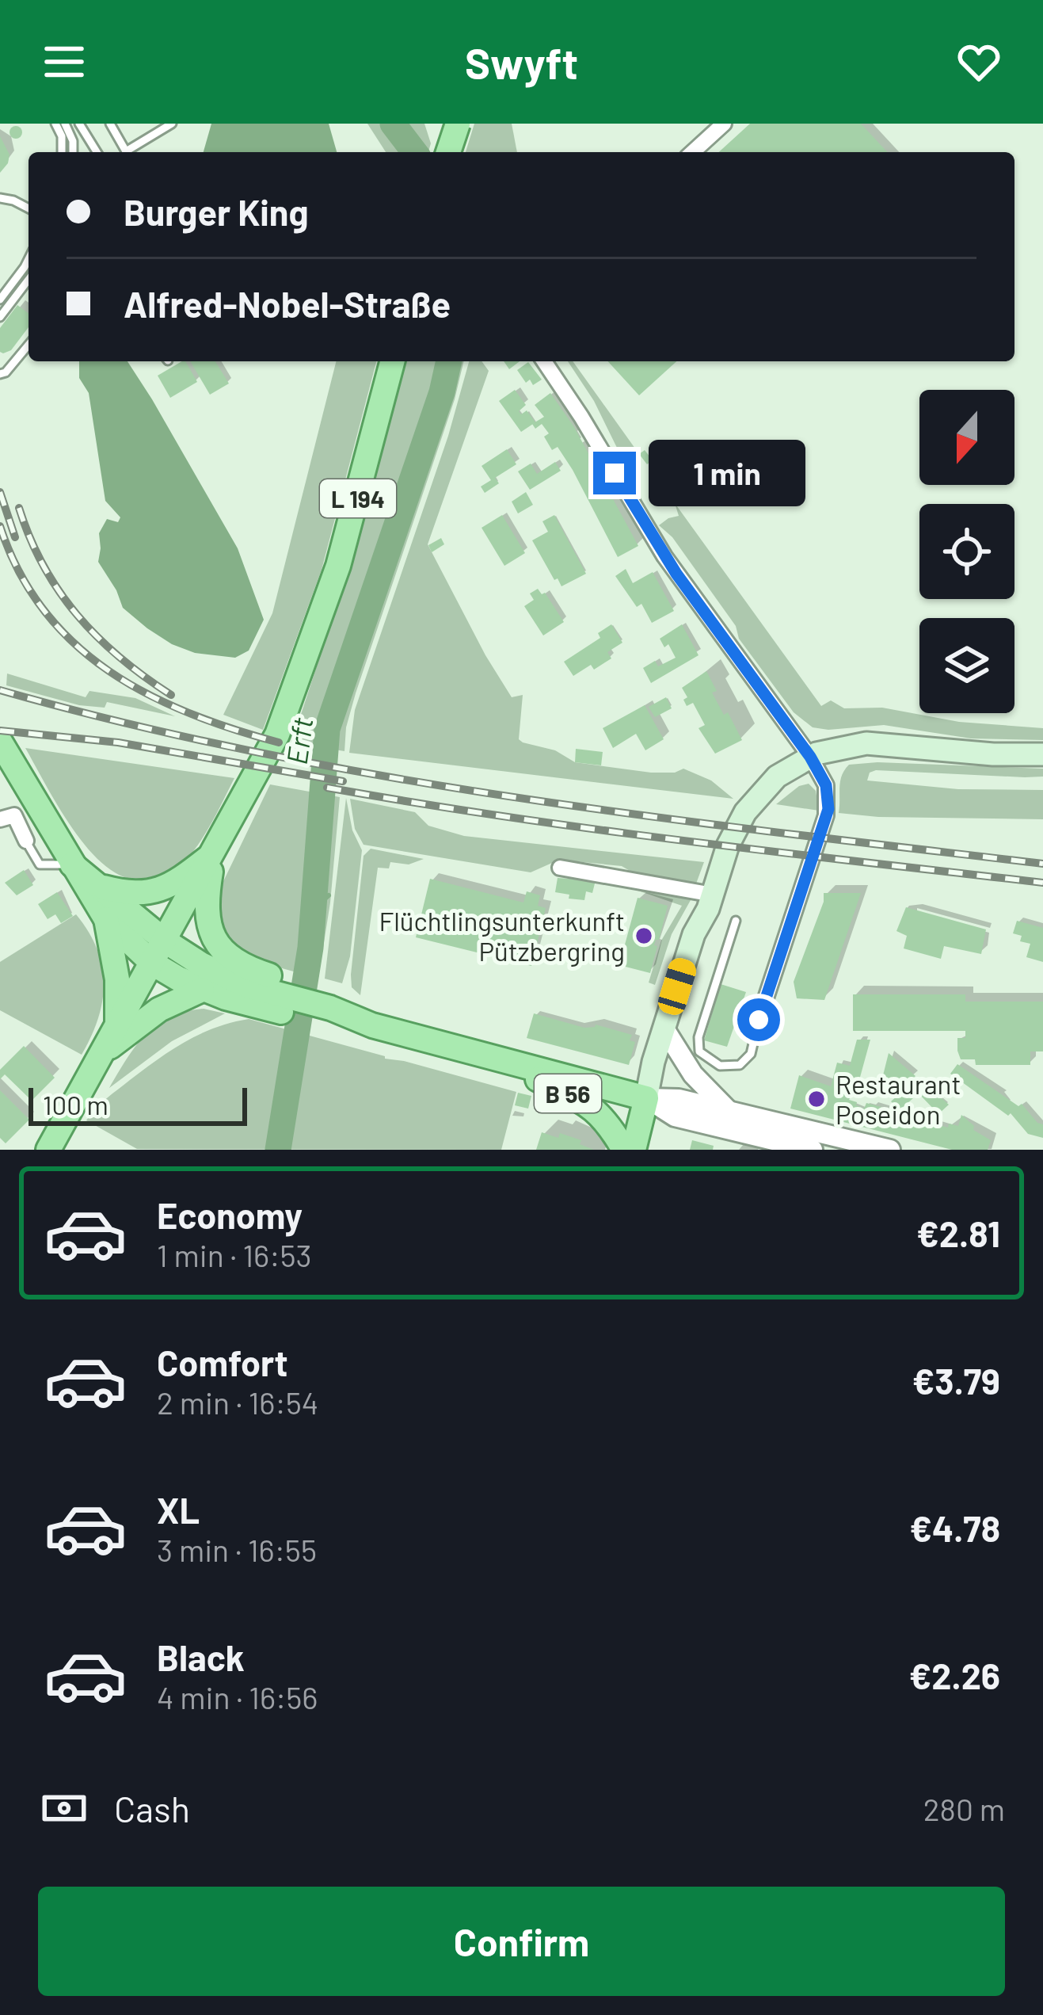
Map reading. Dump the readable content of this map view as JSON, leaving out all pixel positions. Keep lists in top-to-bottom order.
{
  "streets": {
    "main road": ["L 194", "B 56"]
  },
  "crossings": [
    ["L 194", "B 56"]
  ],
  "water": ["Erft"],
  "places": ["Flüchtlingsunterkunft Pützbergring", "Restaurant Poseidon"],
  "scale_bar": "100 m",
  "north": "bottom",
  "page": {
    "header": "Swyft",
    "banner": ["Burger King", "Alfred-Nobel-Straße"],
    "bubble": "1 min",
    "scale": "100 m",
    "list": [
      {
        "name": "Economy",
        "note": "1 min · 16:53",
        "value": "€2.81"
      },
      {
        "name": "Comfort",
        "note": "2 min · 16:54",
        "value": "€3.79"
      },
      {
        "name": "XL",
        "note": "3 min · 16:55",
        "value": "€4.78"
      },
      {
        "name": "Black",
        "note": "4 min · 16:56",
        "value": "€2.26"
      }
    ],
    "pay": ["Cash", "280 m"],
    "buttons": "Confirm"
  }
}
